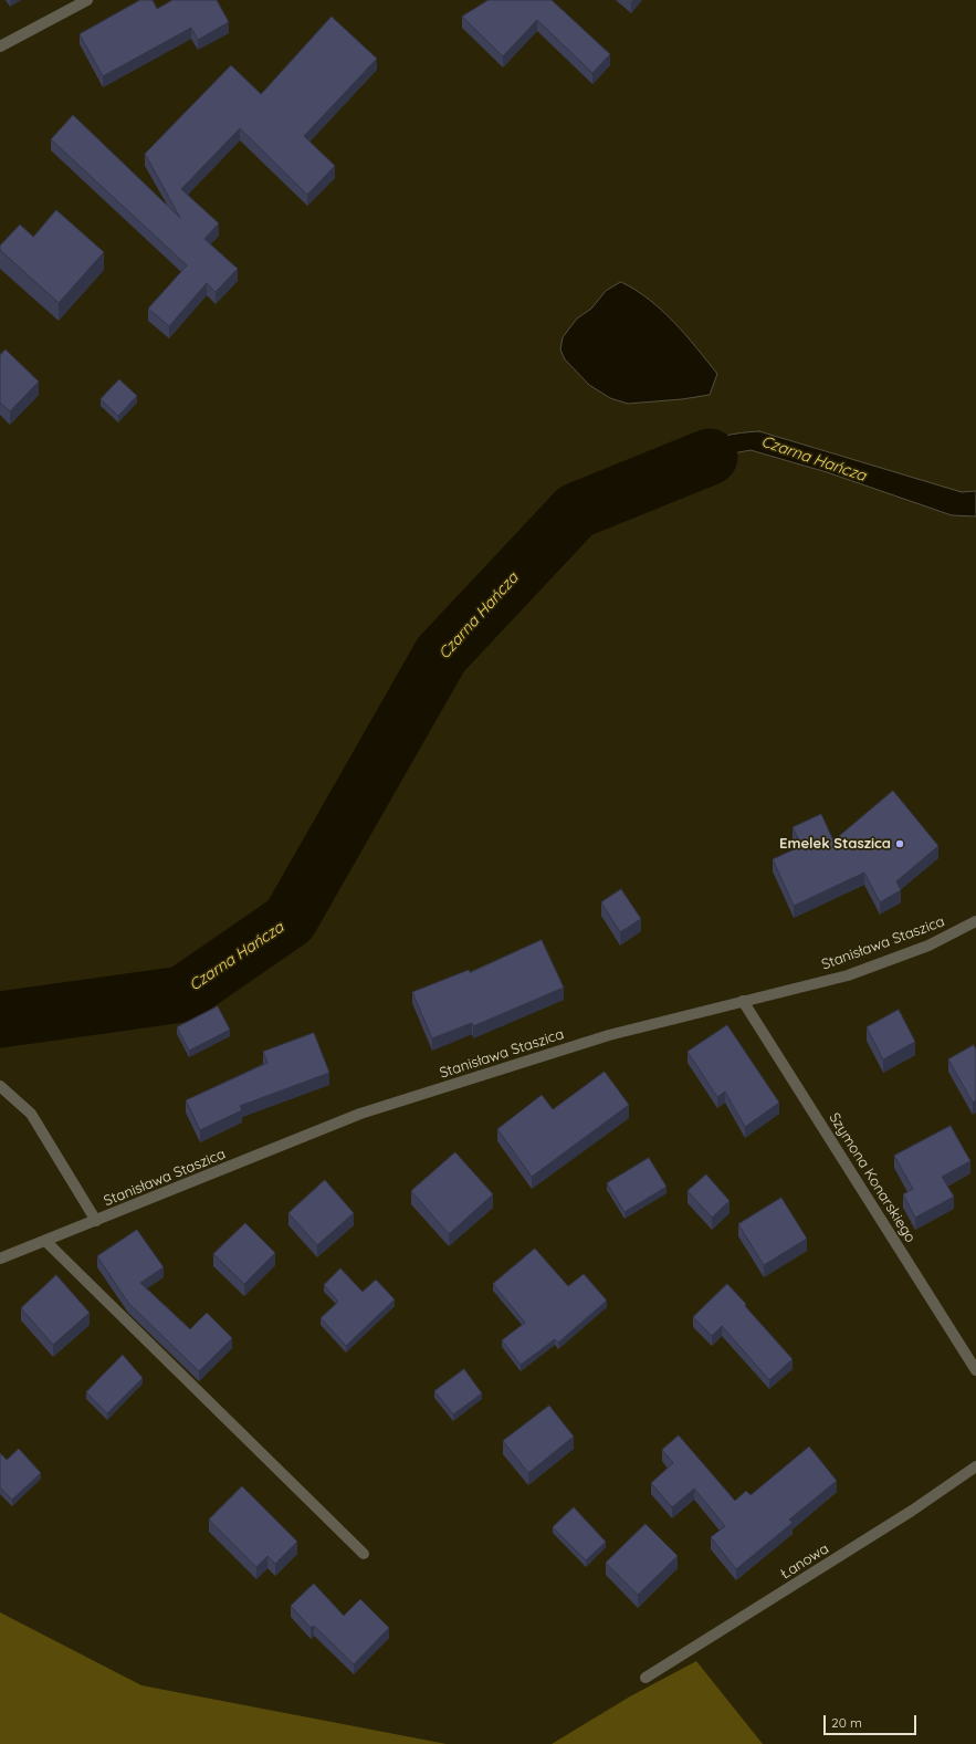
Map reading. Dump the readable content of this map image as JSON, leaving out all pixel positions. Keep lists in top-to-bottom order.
{
  "streets": {
    "street": ["Stanisława Staszica", "Szymona Konarskiego", "Łanowa"]
  },
  "crossings": [
    ["Stanisława Staszica", "Szymona Konarskiego"]
  ],
  "water": ["Czarna Hańcza"],
  "places": ["Emelek Staszica"],
  "scale_bar": "20 m"
}
